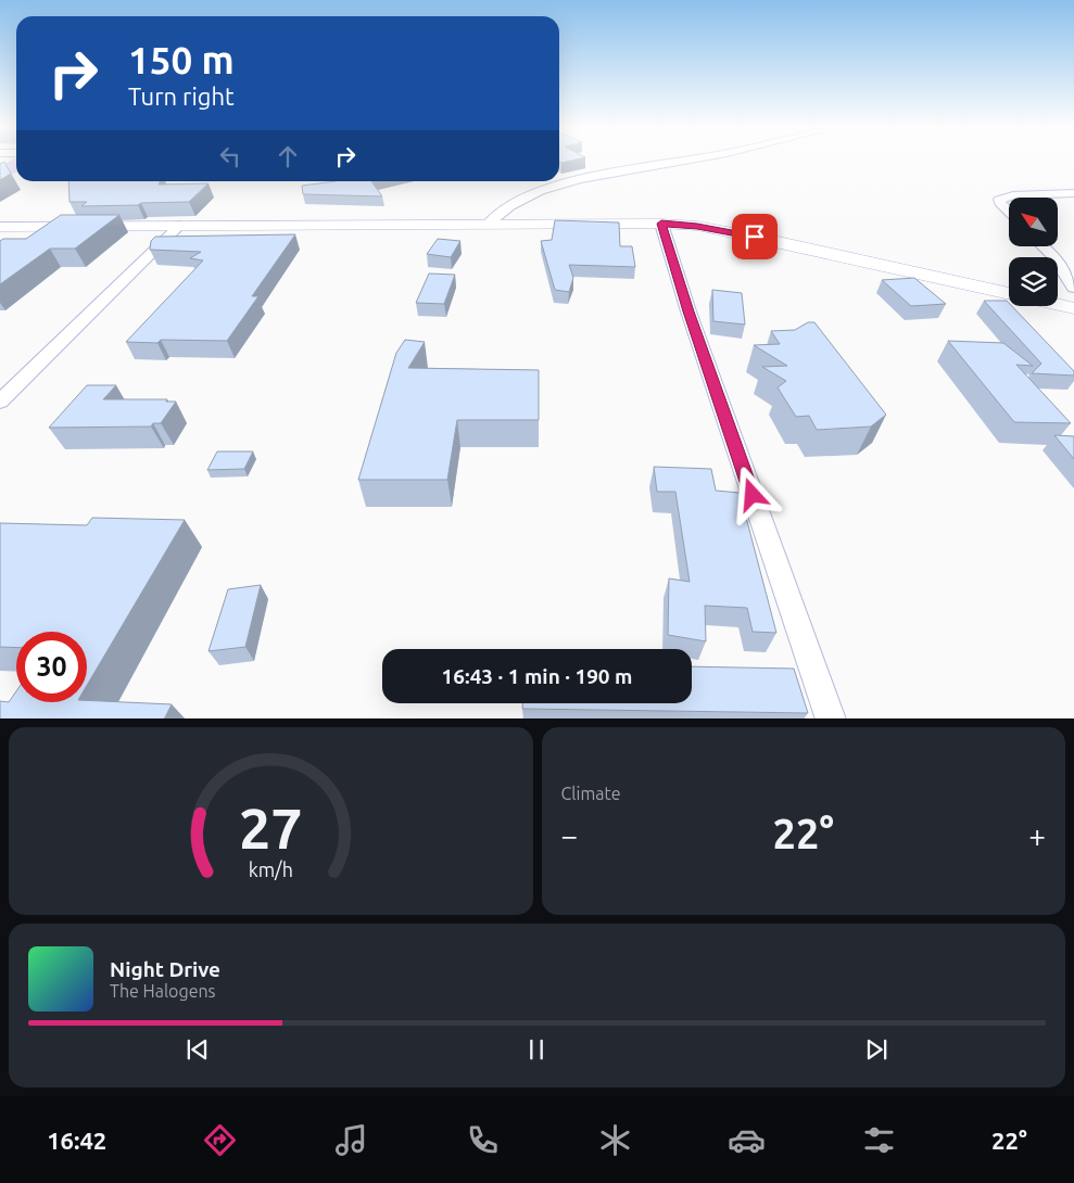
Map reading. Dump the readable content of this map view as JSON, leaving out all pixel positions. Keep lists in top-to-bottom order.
{
  "north": "top left",
  "page": {
    "turn": ["150 m", "Turn right"],
    "limit": "30",
    "trip": "16:43 · 1 min · 190 m",
    "tile": "Climate",
    "heat": ["−", "22°", "+"],
    "song": ["Night Drive", "The Halogens"],
    "tabs": ["16:42", "22°"],
    "gauge": ["27", "km/h"]
  }
}
